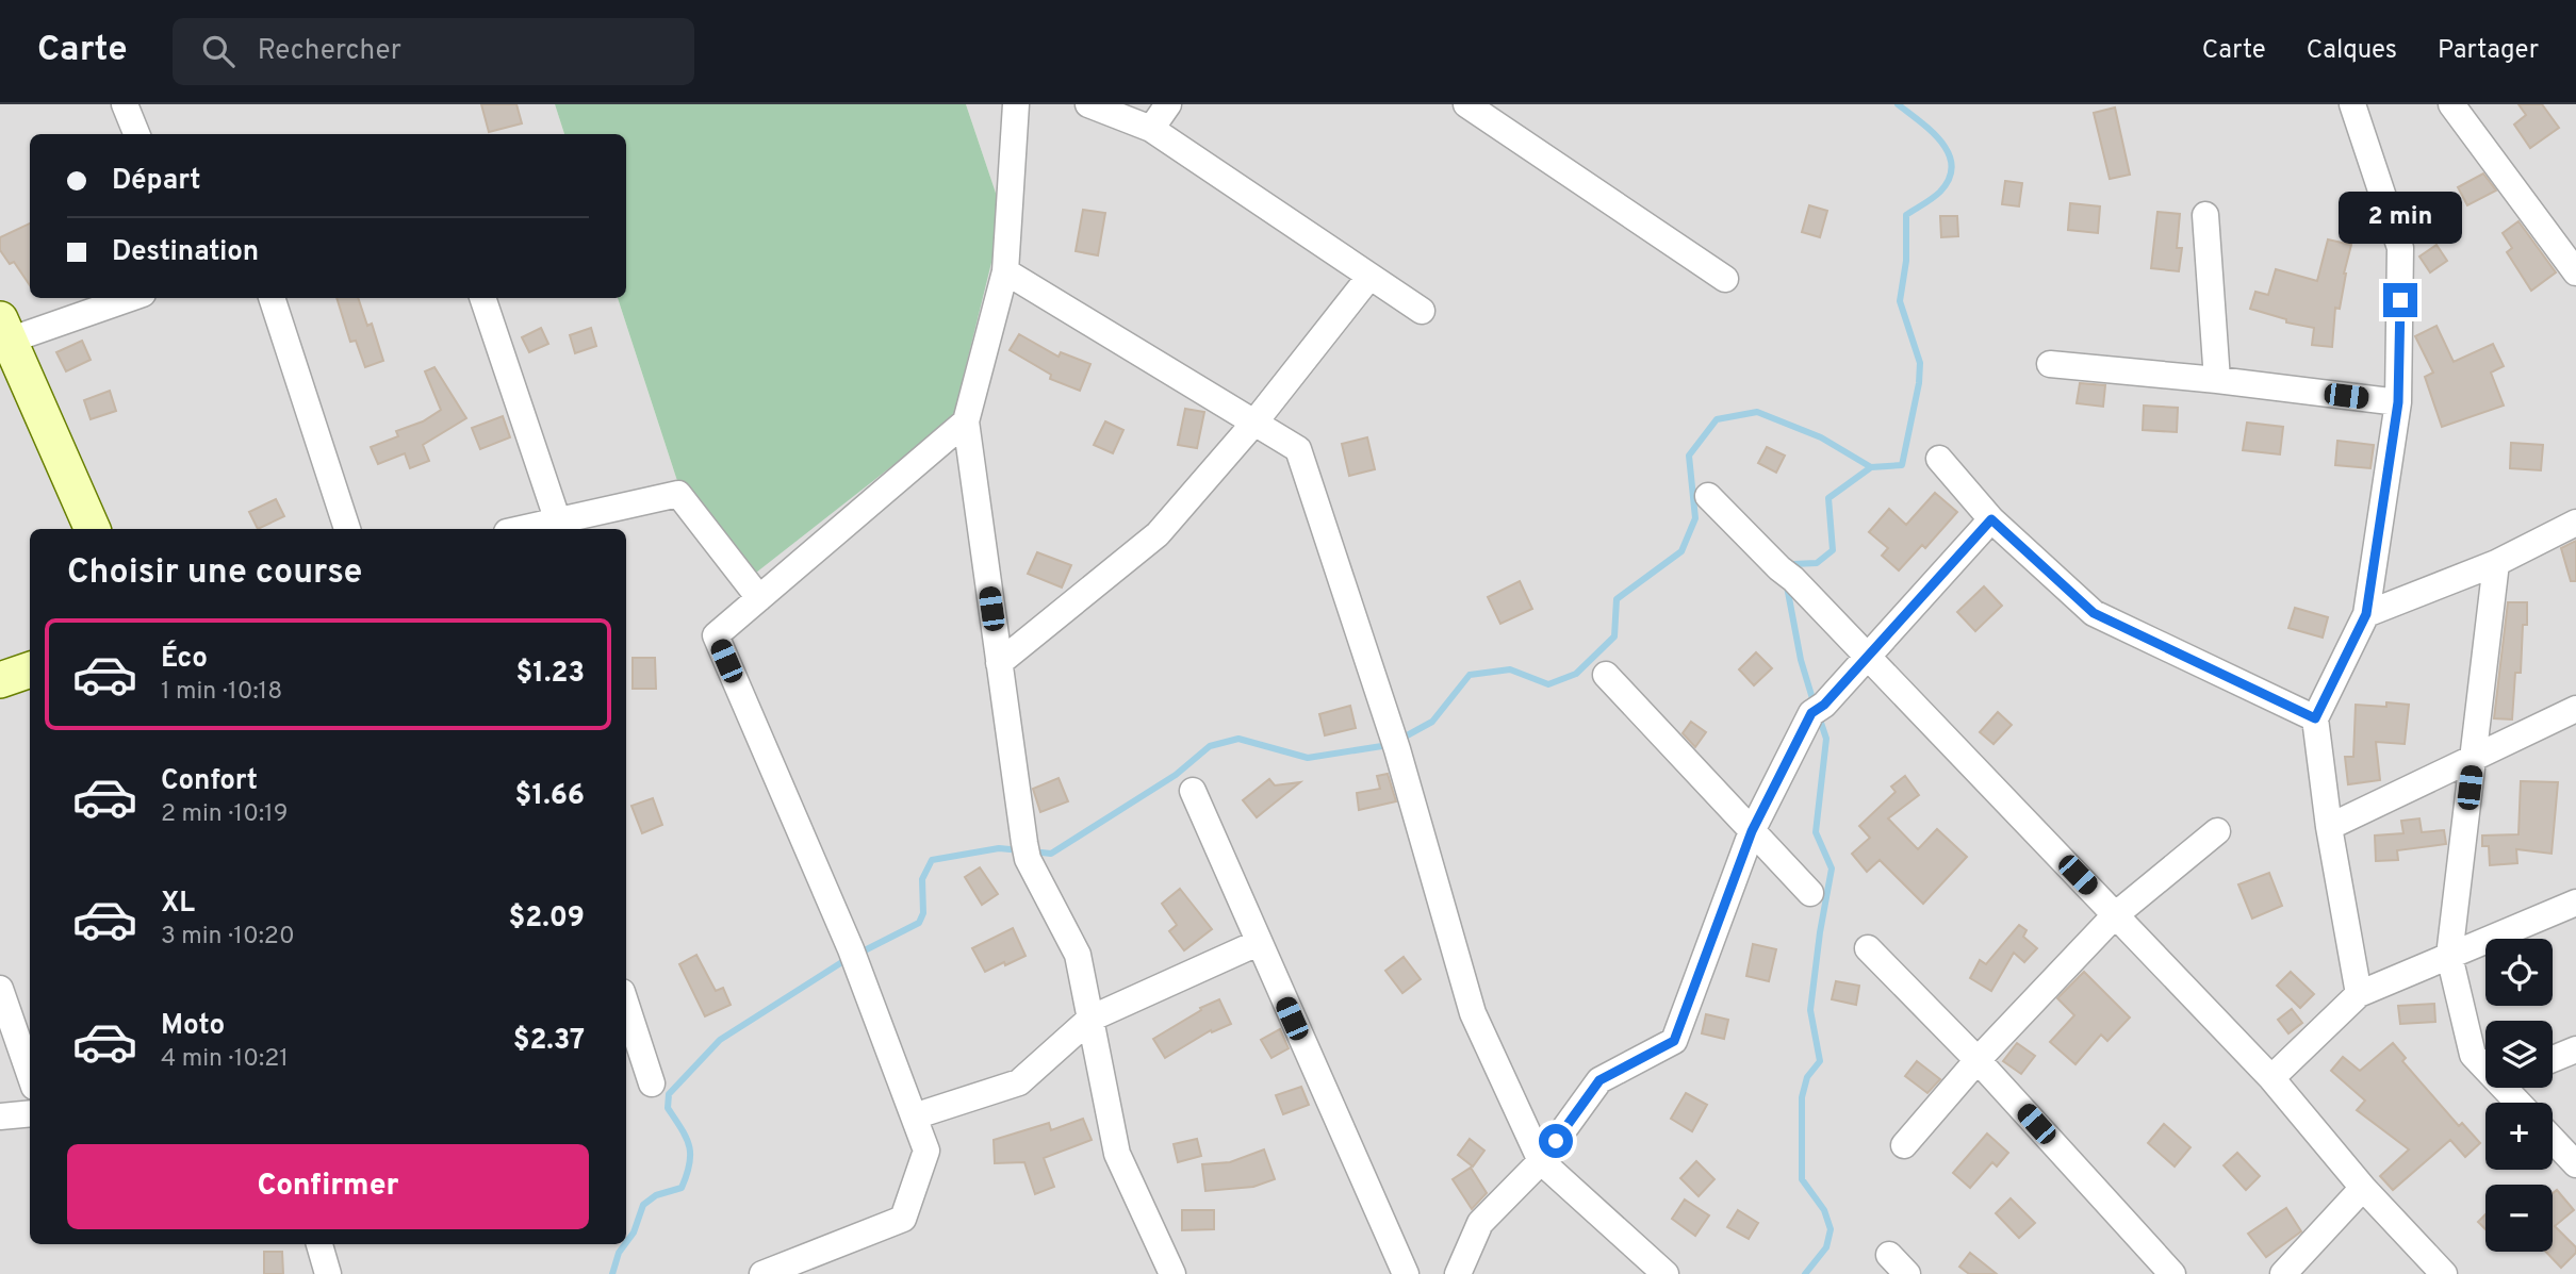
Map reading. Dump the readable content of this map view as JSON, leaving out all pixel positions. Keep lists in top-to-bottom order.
{
  "page": {
    "header": "Carte",
    "search": "Rechercher",
    "nav": ["Carte", "Calques", "Partager"],
    "banner": ["Départ", "Destination"],
    "bubble": "2 min",
    "heading": "Choisir une course",
    "list": [
      {
        "name": "Éco",
        "note": "1 min · 10:18",
        "value": "$1.23"
      },
      {
        "name": "Confort",
        "note": "2 min · 10:19",
        "value": "$1.66"
      },
      {
        "name": "XL",
        "note": "3 min · 10:20",
        "value": "$2.09"
      },
      {
        "name": "Moto",
        "note": "4 min · 10:21",
        "value": "$2.37"
      }
    ],
    "map_buttons": ["+", "−"],
    "buttons": "Confirmer"
  }
}
